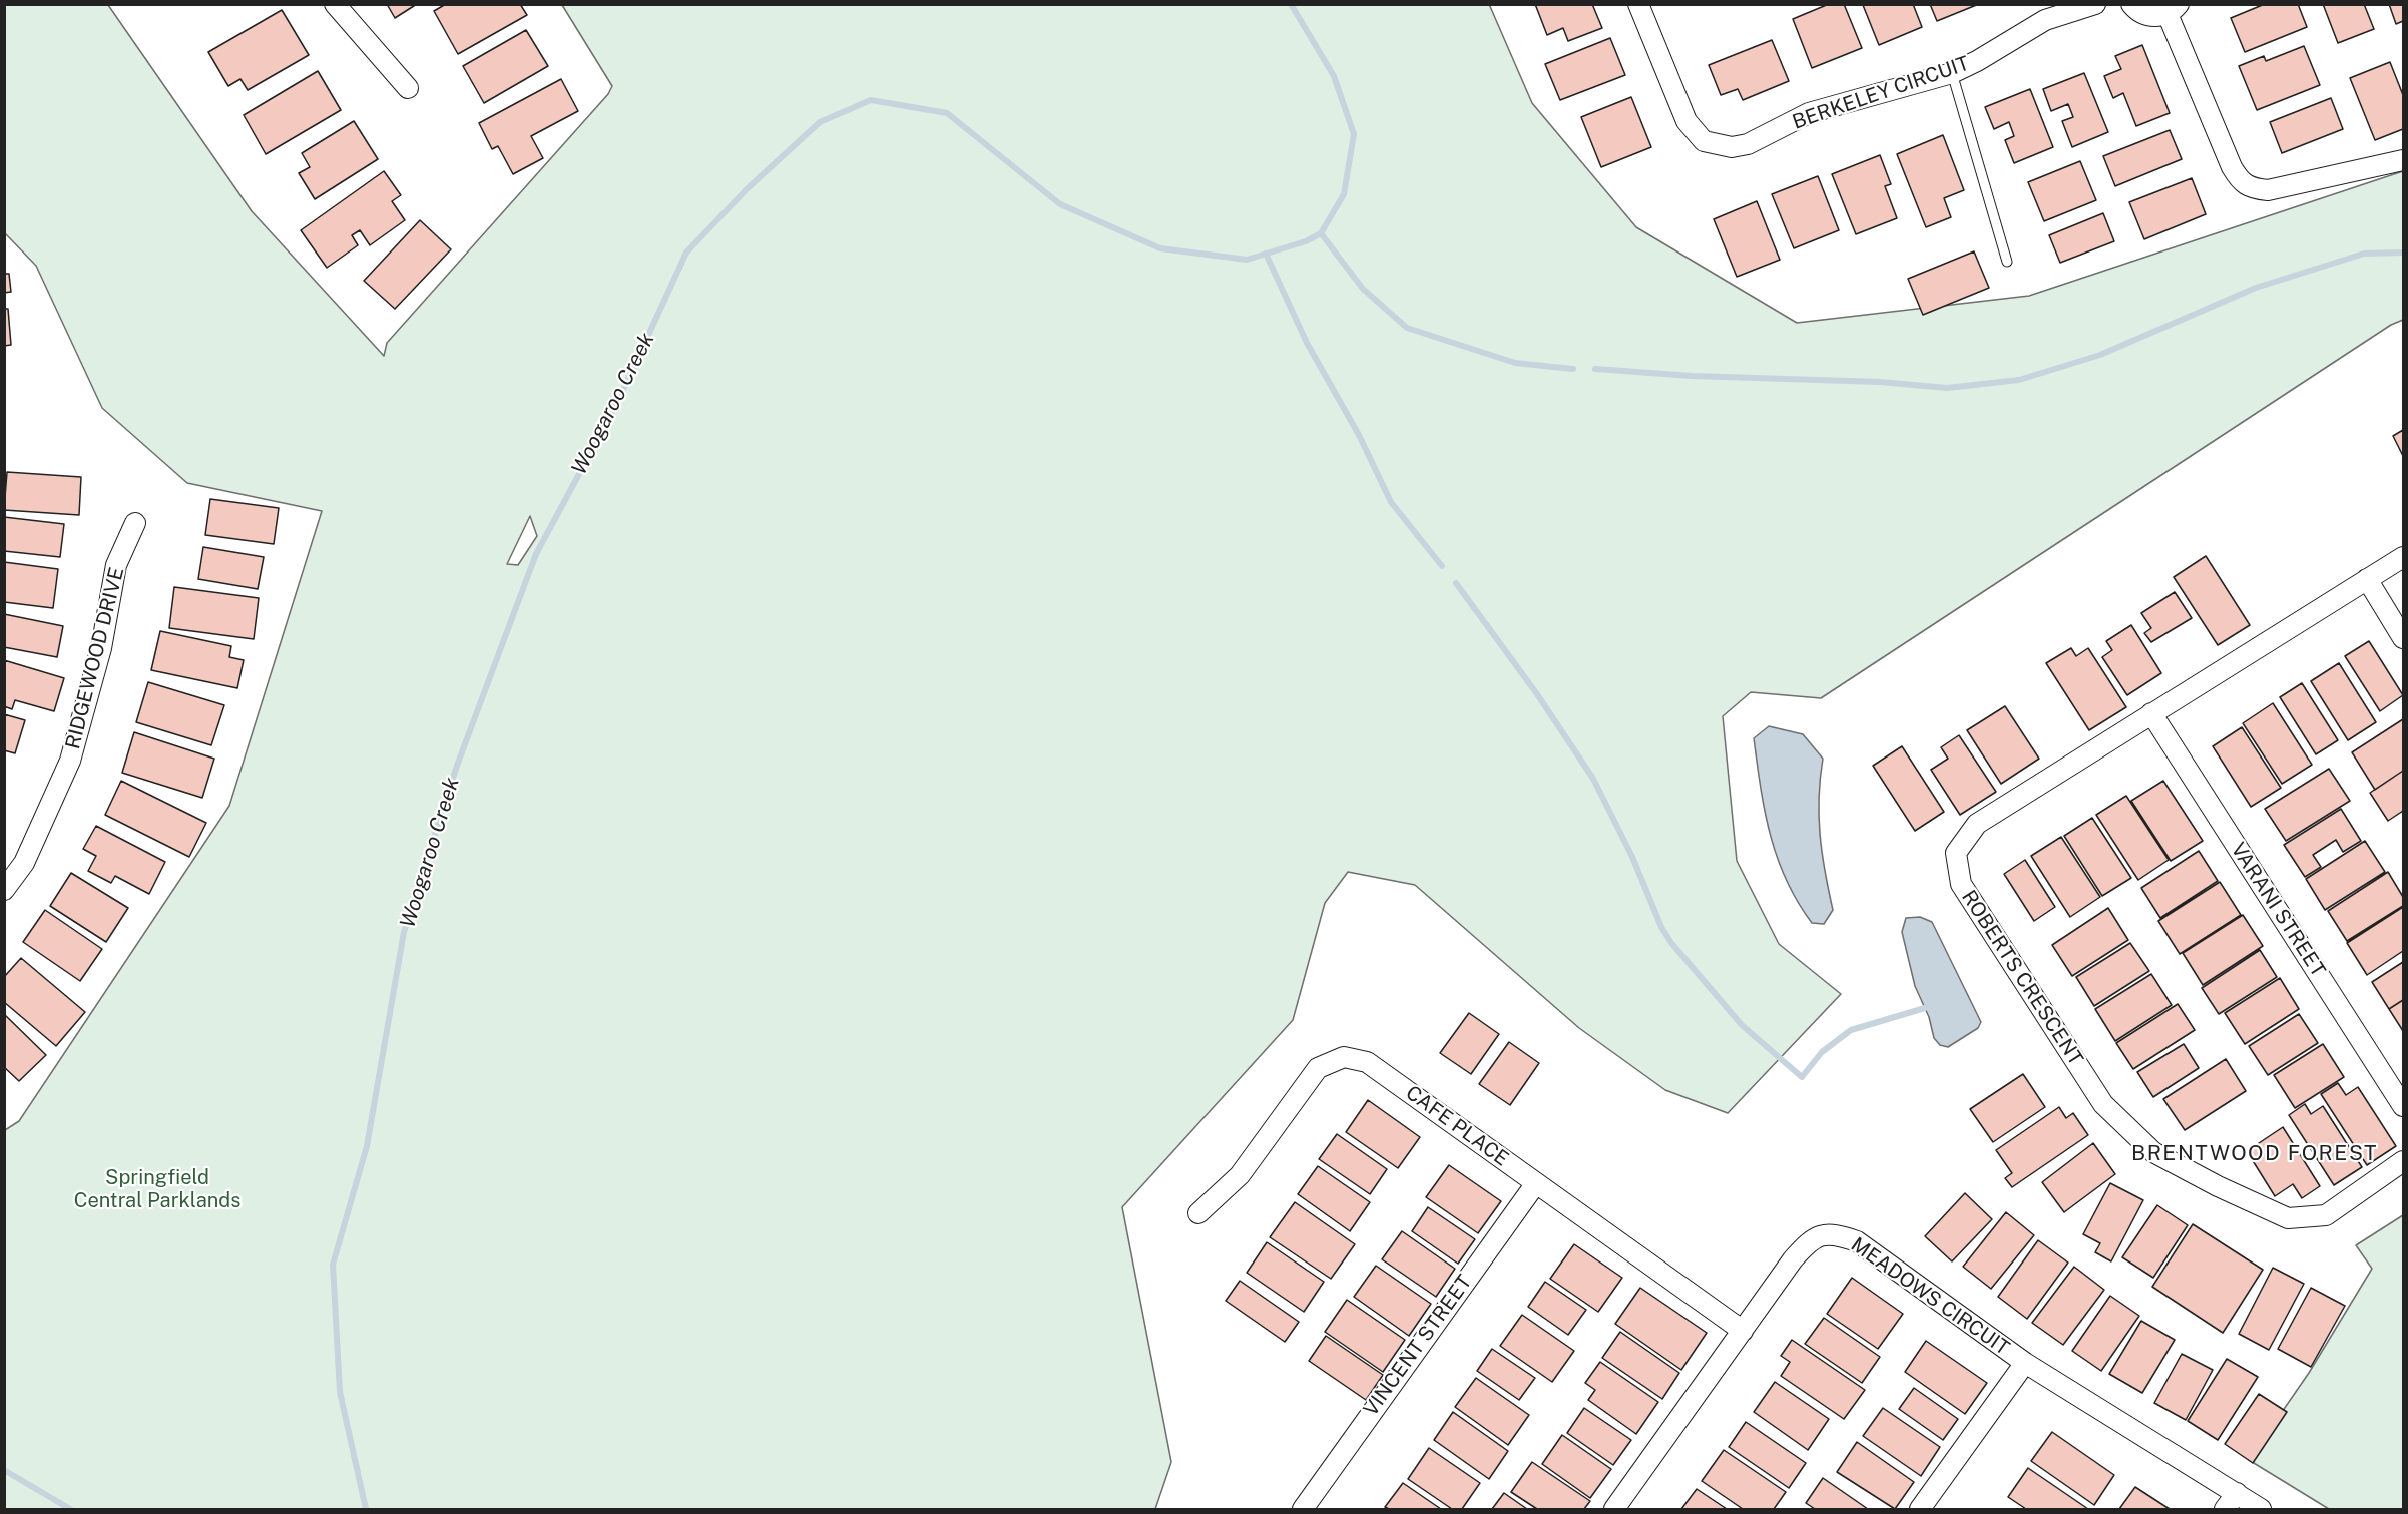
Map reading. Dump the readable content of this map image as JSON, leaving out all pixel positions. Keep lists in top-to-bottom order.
{
  "streets": {
    "street": [
      "BERKELEY CIRCUIT",
      "RIDGEWOOD DRIVE",
      "VARANI STREET",
      "ROBERTS CRESCENT",
      "CAFE PLACE",
      "MEADOWS CIRCUIT",
      "VINCENT STREET"
    ]
  },
  "crossings": [
    ["VARANI STREET", "ROBERTS CRESCENT"],
    ["CAFE PLACE", "MEADOWS CIRCUIT"],
    ["CAFE PLACE", "VINCENT STREET"]
  ],
  "districts": ["BRENTWOOD FOREST"],
  "water": ["Woogaroo Creek"],
  "parks": ["Springfield Central Parklands"]
}
